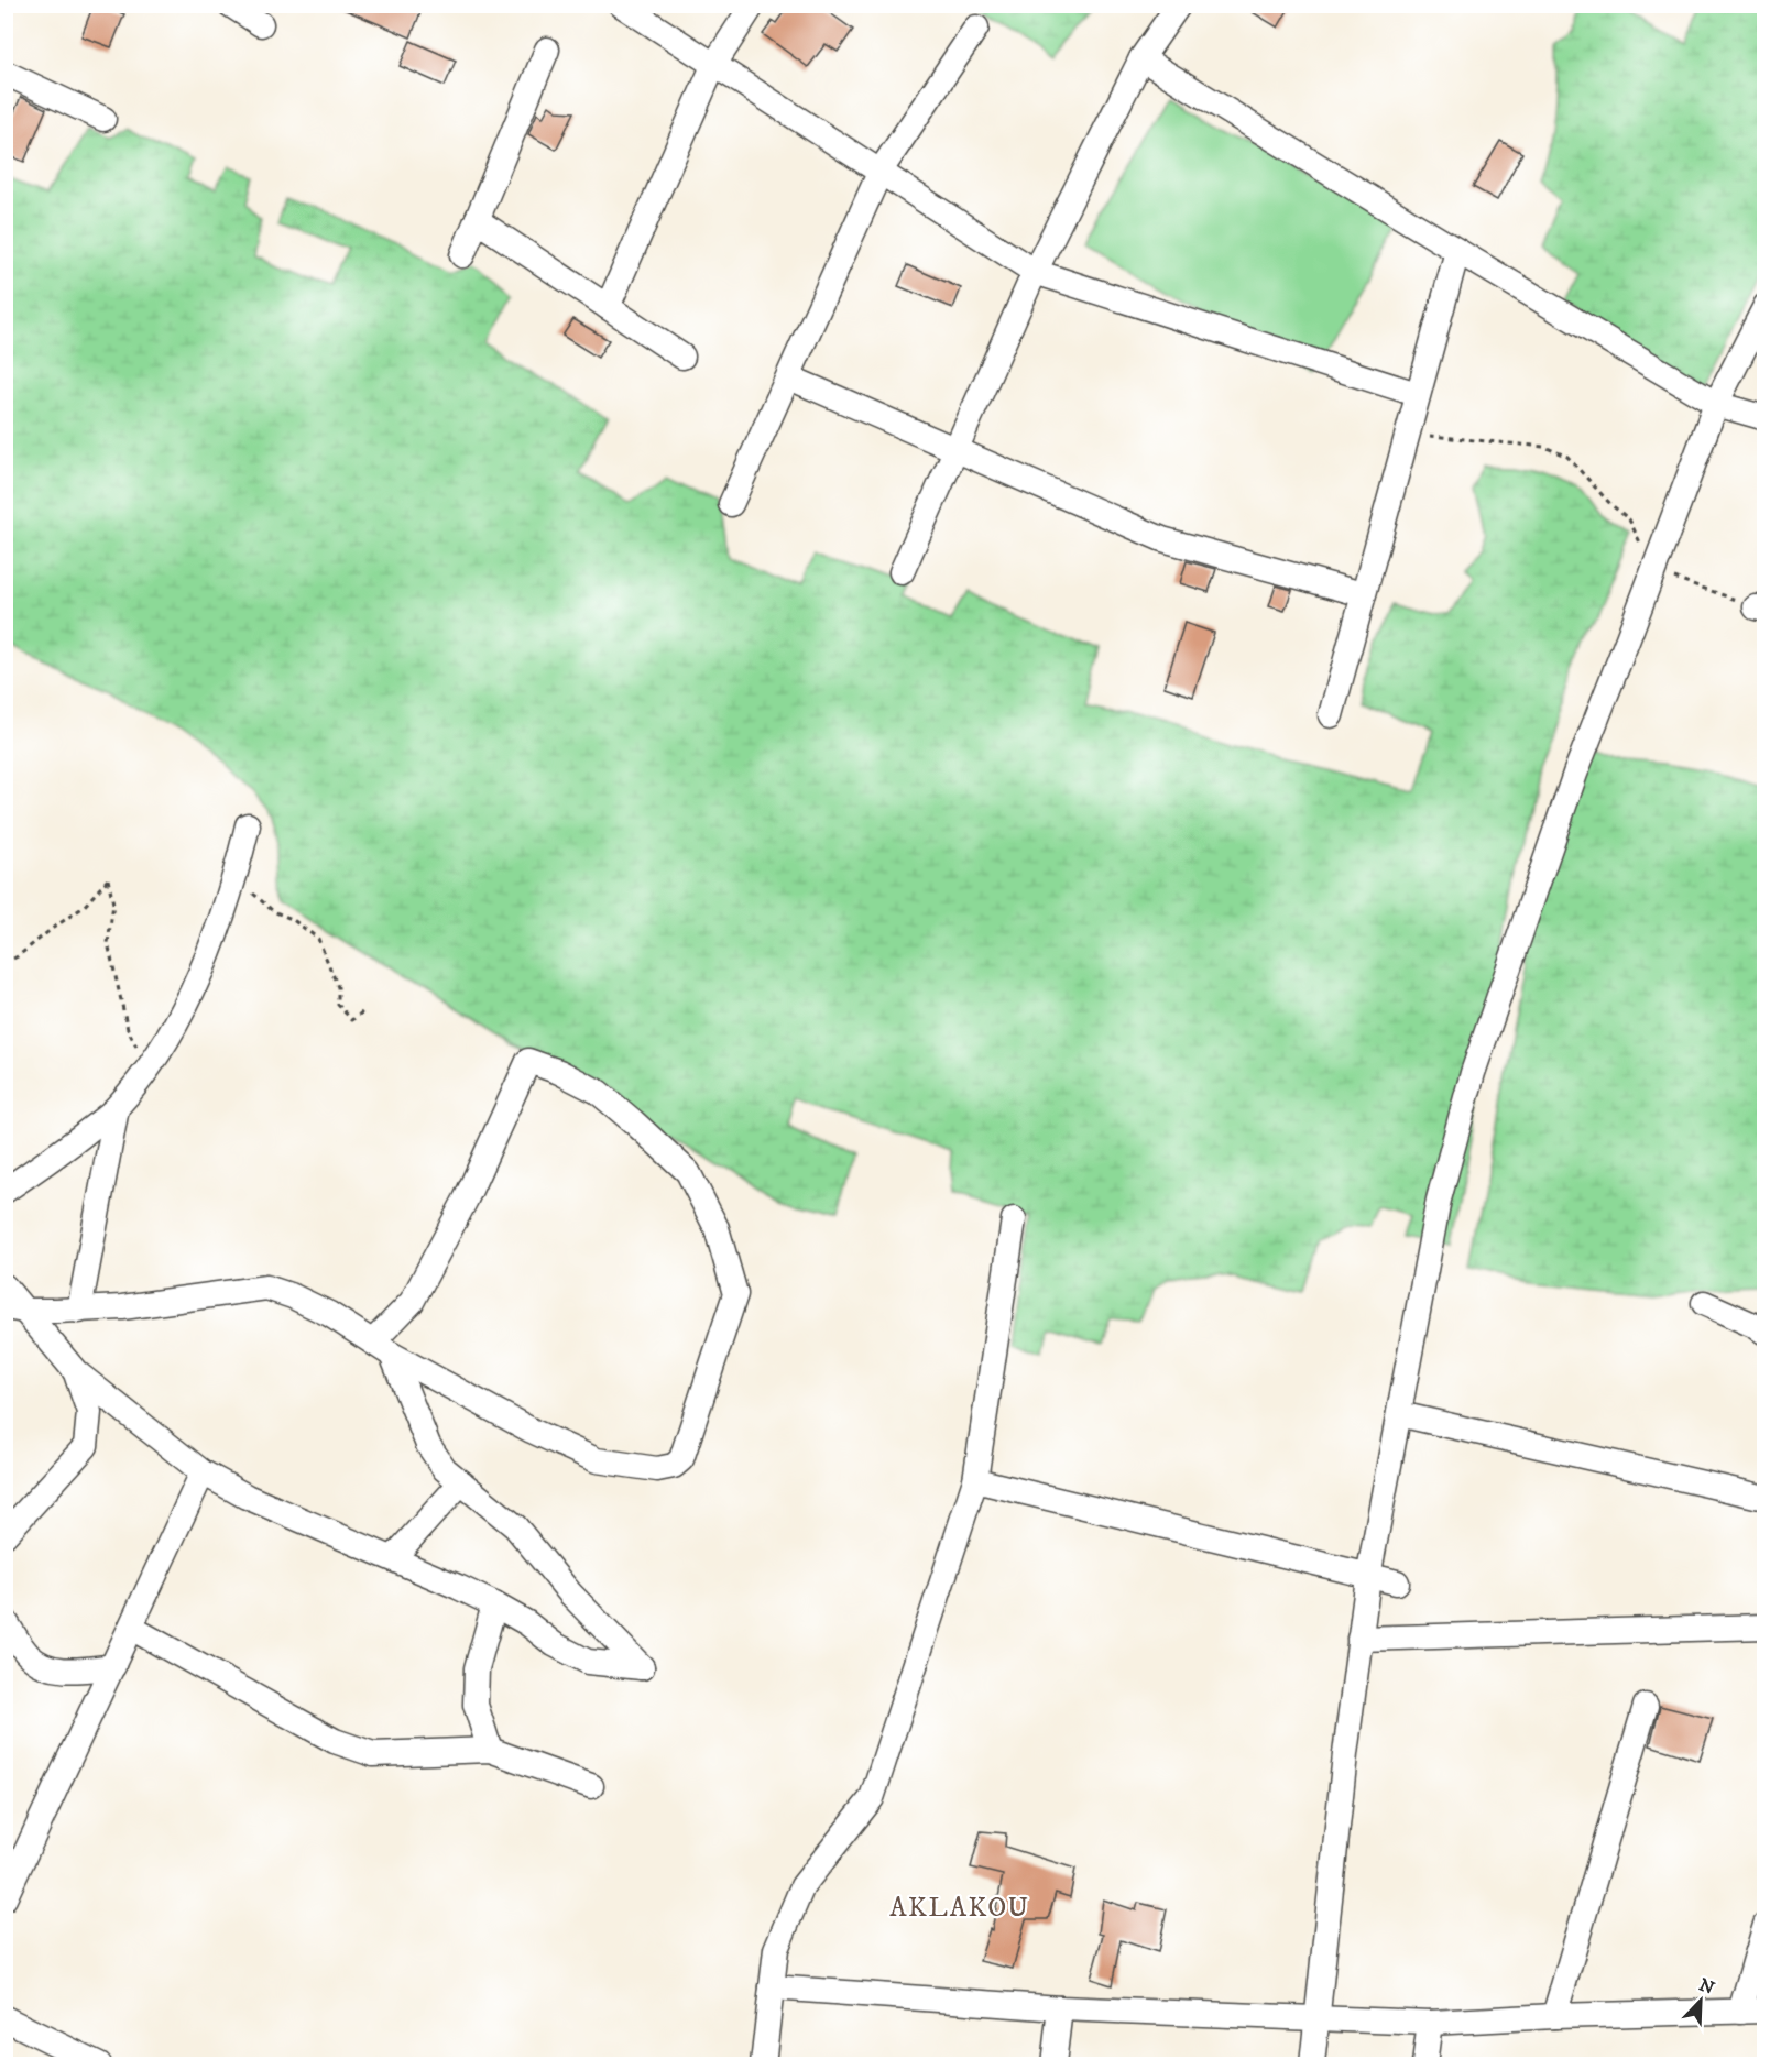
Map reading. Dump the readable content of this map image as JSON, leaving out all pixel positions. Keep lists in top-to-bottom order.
{
  "districts": ["AKLAKOU"],
  "north": "top right"
}
